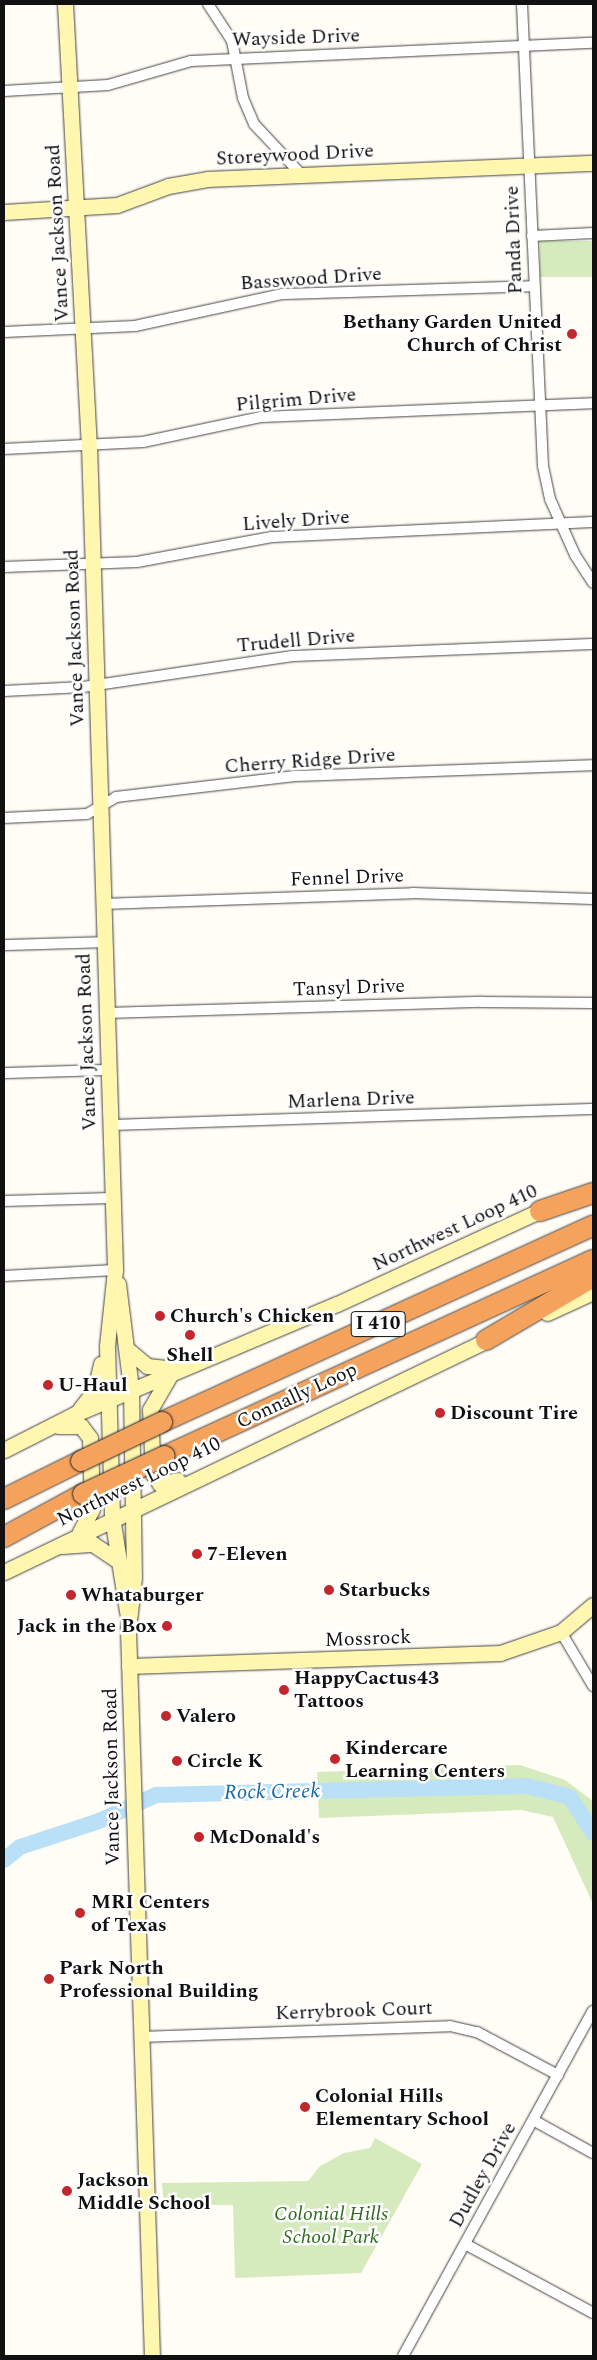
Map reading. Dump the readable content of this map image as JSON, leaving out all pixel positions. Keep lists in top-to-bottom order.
{
  "streets": {
    "highway": ["I 410", "Connally Loop"],
    "main road": [
      "Storeywood Drive",
      "Vance Jackson Road",
      "Northwest Loop 410",
      "Mossrock"
    ],
    "street": [
      "Wayside Drive",
      "Panda Drive",
      "Basswood Drive",
      "Pilgrim Drive",
      "Lively Drive",
      "Trudell Drive",
      "Cherry Ridge Drive",
      "Fennel Drive",
      "Tansyl Drive",
      "Marlena Drive",
      "Kerrybrook Court",
      "Dudley Drive"
    ]
  },
  "crossings": [
    ["Wayside Drive", "Vance Jackson Road"],
    ["Wayside Drive", "Panda Drive"],
    ["Storeywood Drive", "Vance Jackson Road"],
    ["Storeywood Drive", "Panda Drive"],
    ["Vance Jackson Road", "Basswood Drive"],
    ["Vance Jackson Road", "Pilgrim Drive"],
    ["Vance Jackson Road", "Lively Drive"],
    ["Vance Jackson Road", "Trudell Drive"],
    ["Vance Jackson Road", "Cherry Ridge Drive"],
    ["Vance Jackson Road", "Fennel Drive"],
    ["Vance Jackson Road", "Tansyl Drive"],
    ["Vance Jackson Road", "Marlena Drive"],
    ["Vance Jackson Road", "Northwest Loop 410"],
    ["Vance Jackson Road", "Mossrock"],
    ["Vance Jackson Road", "Kerrybrook Court"],
    ["Panda Drive", "Basswood Drive"],
    ["Panda Drive", "Pilgrim Drive"],
    ["Panda Drive", "Lively Drive"],
    ["Kerrybrook Court", "Dudley Drive"]
  ],
  "water": ["Rock Creek"],
  "parks": ["Colonial Hills School Park"],
  "places": [
    "Bethany Garden United Church of Christ",
    "Church's Chicken",
    "Shell",
    "U-Haul",
    "Discount Tire",
    "7-Eleven",
    "Starbucks",
    "Whataburger",
    "Jack in the Box",
    "HappyCactus43 Tattoos",
    "Valero",
    "Kindercare Learning Centers",
    "Circle K",
    "McDonald's",
    "MRI Centers of Texas",
    "Park North Professional Building",
    "Colonial Hills Elementary School",
    "Jackson Middle School"
  ]
}
